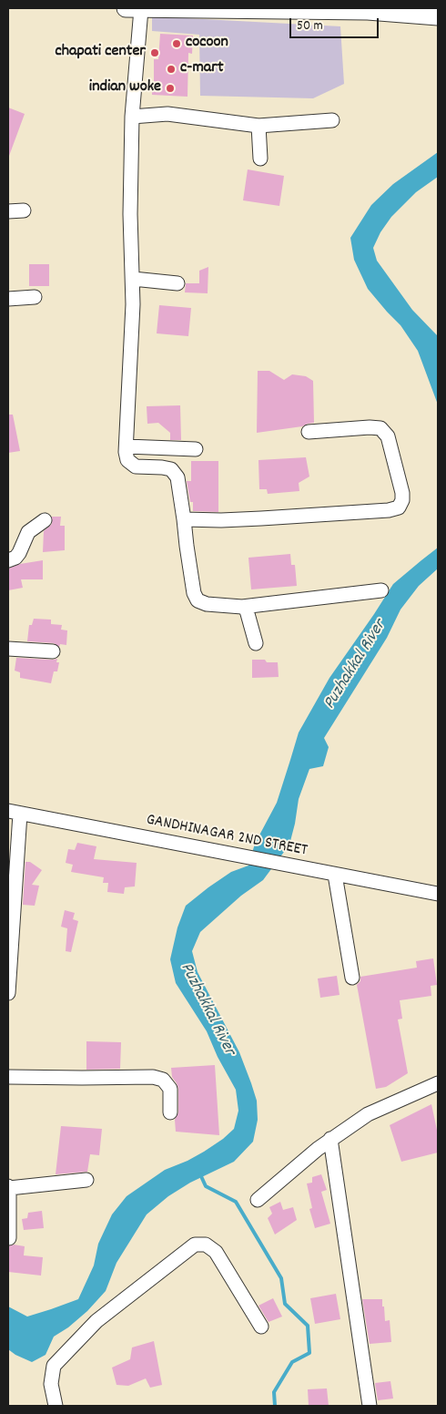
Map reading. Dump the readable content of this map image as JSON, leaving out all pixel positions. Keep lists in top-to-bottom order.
{
  "streets": {
    "street": ["GANDHINAGAR 2ND STREET"]
  },
  "water": ["Puzhakkal River"],
  "places": [
    "cocoon",
    "chapati center",
    "c-mart",
    "indian woke"
  ],
  "scale_bar": "50 m"
}
